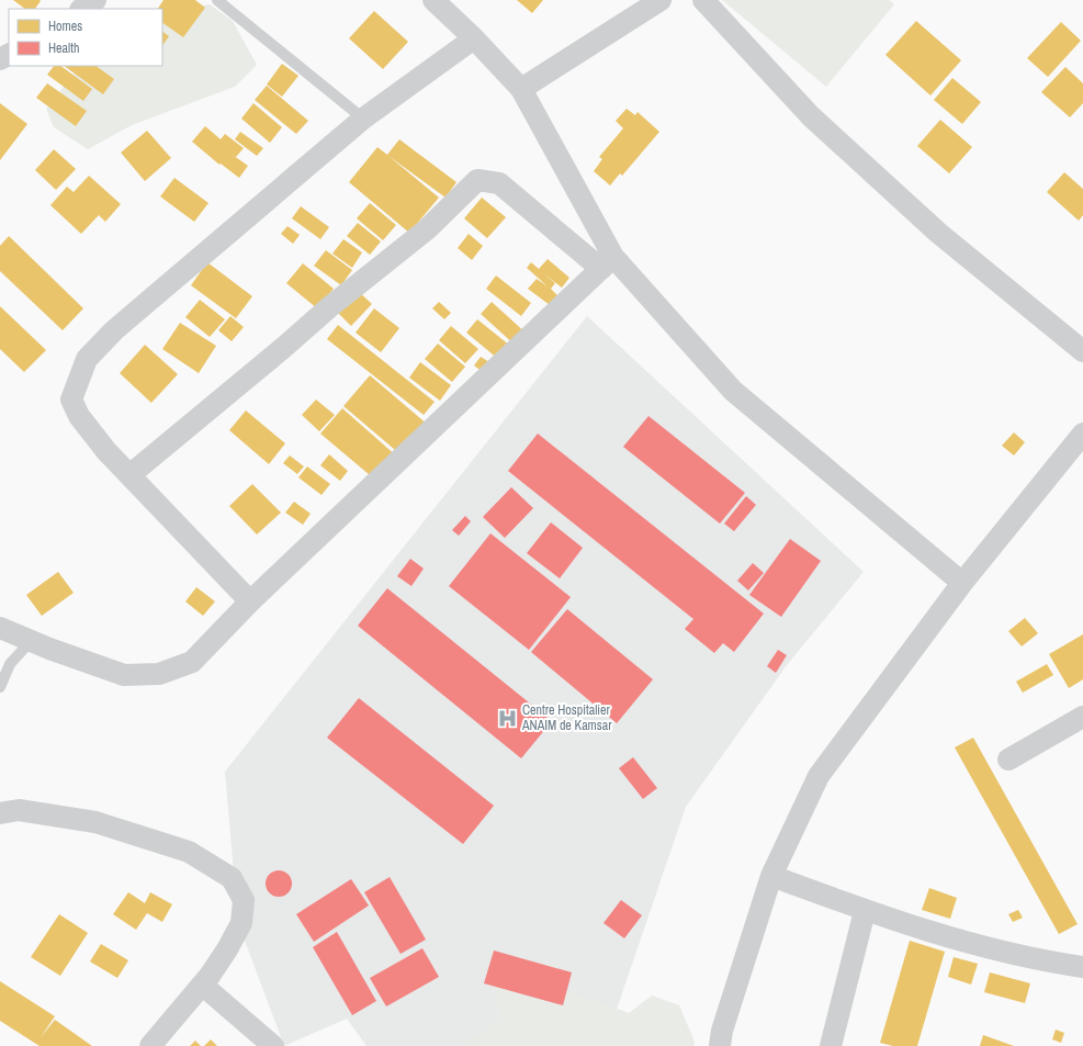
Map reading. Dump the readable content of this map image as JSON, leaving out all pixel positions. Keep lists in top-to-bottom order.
{
  "places": {
    "hospital": ["Centre Hospitalier ANAIM de Kamsar"]
  },
  "legend": ["Homes", "Health"]
}
